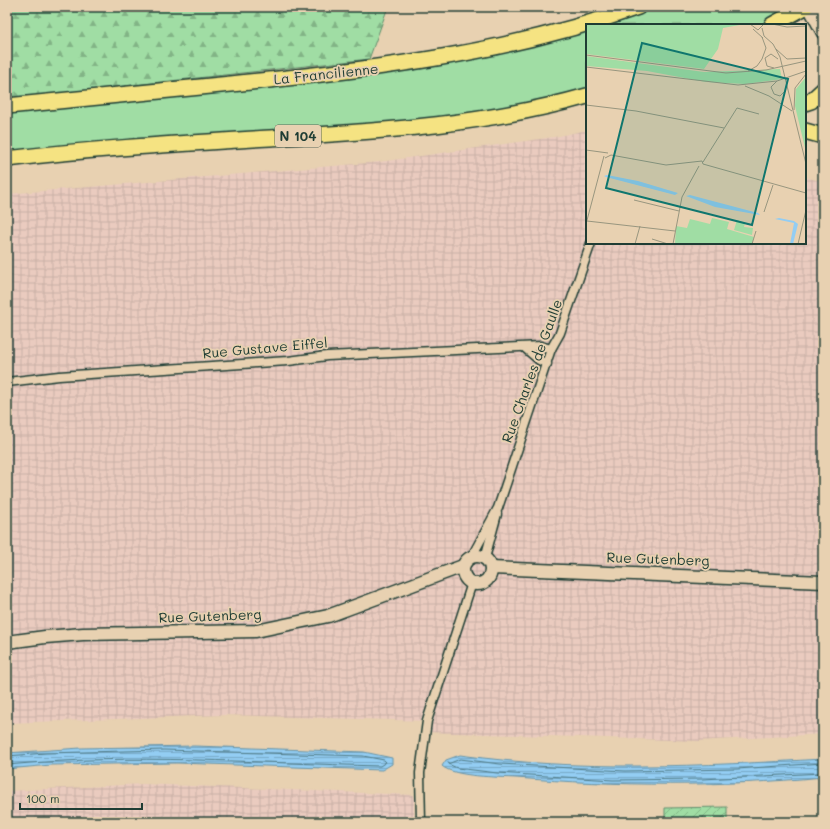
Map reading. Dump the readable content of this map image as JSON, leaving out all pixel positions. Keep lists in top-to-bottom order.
{
  "streets": {
    "highway": ["La Francilienne", "N 104"],
    "street": ["Rue Gustave Eiffel", "Rue Charles de Gaulle", "Rue Gutenberg"]
  },
  "crossings": [
    ["Rue Gustave Eiffel", "Rue Charles de Gaulle"],
    ["Rue Charles de Gaulle", "Rue Gutenberg"]
  ],
  "scale_bar": "100 m"
}
